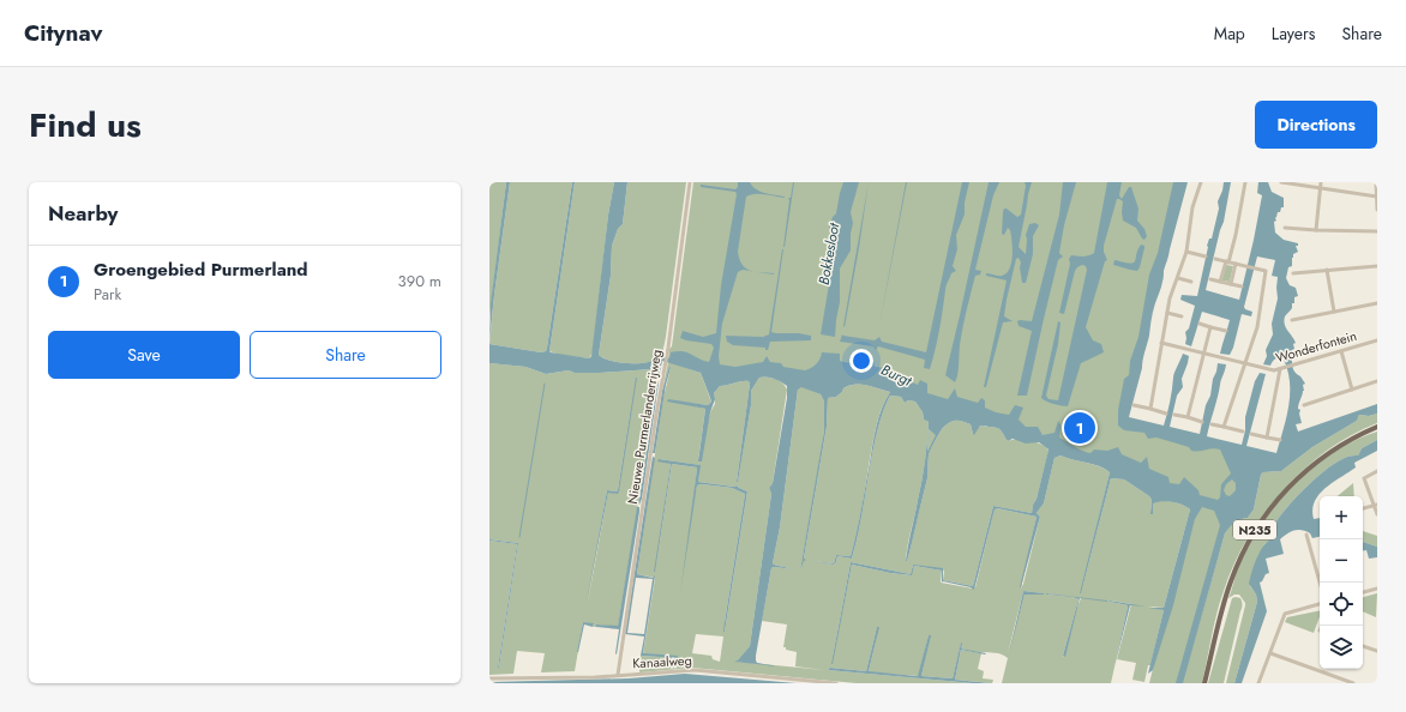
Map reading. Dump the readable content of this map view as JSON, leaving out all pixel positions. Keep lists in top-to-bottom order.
{
  "streets": {
    "main road": ["N235"],
    "street": ["Wonderfontein", "Nieuwe Purmerlanderrijweg", "Kanaalweg"]
  },
  "crossings": [
    ["Nieuwe Purmerlanderrijweg", "Kanaalweg"]
  ],
  "water": ["Bokkesloot", "Burgt"],
  "page": {
    "header": "Citynav",
    "nav": ["Map", "Layers", "Share"],
    "title": "Find us",
    "buttons": [
      "Directions",
      ["Save", "Share"]
    ],
    "heading": "Nearby",
    "list": [
      {
        "mark": "1",
        "name": "Groengebied Purmerland",
        "note": "Park",
        "value": "390 m"
      }
    ],
    "pins": "1",
    "map_buttons": ["+", "−"]
  }
}
